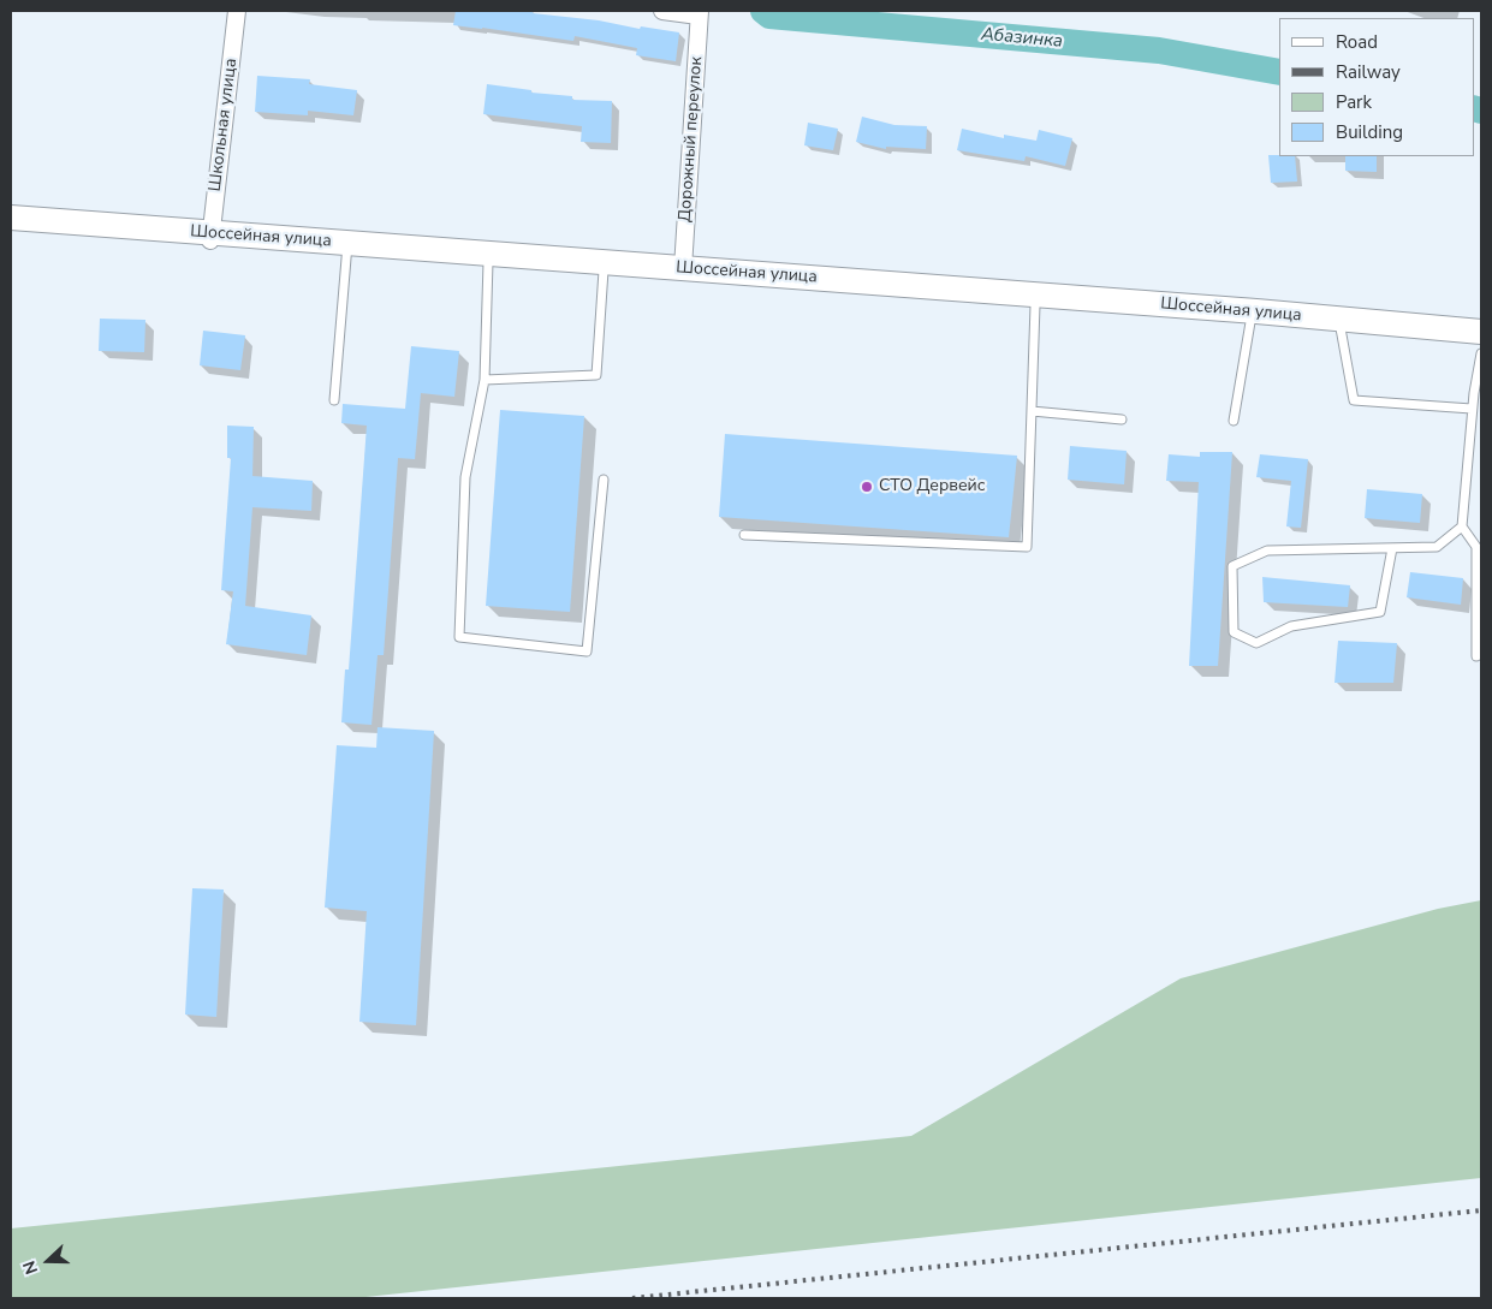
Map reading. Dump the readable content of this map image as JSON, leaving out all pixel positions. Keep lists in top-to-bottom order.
{
  "streets": {
    "main road": ["Шоссейная улица"],
    "street": ["Школьная улица", "Дорожный переулок"]
  },
  "crossings": [
    ["Школьная улица", "Шоссейная улица"],
    ["Дорожный переулок", "Шоссейная улица"]
  ],
  "water": ["Абазинка"],
  "places": ["СТО Дервейс"],
  "legend": [
    "Road",
    "Railway",
    "Park",
    "Building"
  ],
  "north": "left"
}
